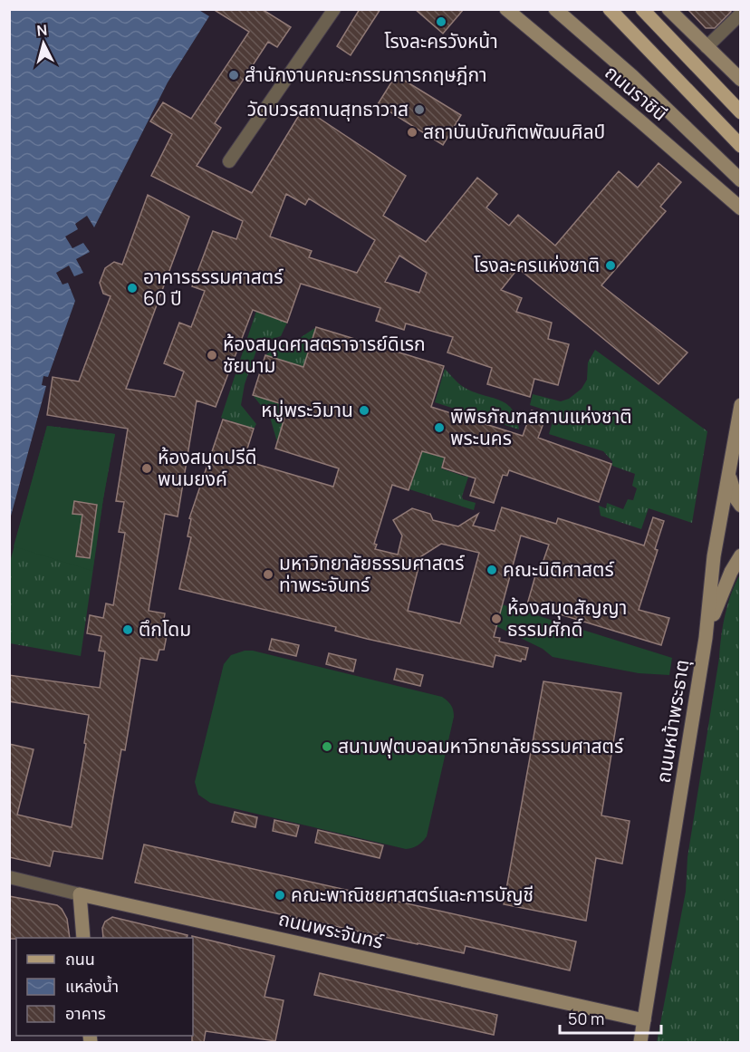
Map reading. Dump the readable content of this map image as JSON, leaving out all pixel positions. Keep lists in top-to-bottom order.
{
  "streets": {
    "street": ["ถนนราชินี", "ถนนหน้าพระธาตุ", "ถนนพระจันทร์"]
  },
  "crossings": [
    ["ถนนหน้าพระธาตุ", "ถนนพระจันทร์"]
  ],
  "places": [
    "โรงละครวังหน้า",
    "สำนักงานคณะกรรมการกฤษฎีกา",
    "วัดบวรสถานสุทธาวาส",
    "สถาบันบัณฑิตพัฒนศิลป์",
    "โรงละครแห่งชาติ",
    "อาคารธรรมศาสตร์ 60 ปี",
    "ห้องสมุดศาสตราจารย์ดิเรก ชัยนาม",
    "หมู่พระวิมาน",
    "พิพิธภัณฑสถานแห่งชาติ พระนคร",
    "ห้องสมุดปรีดี พนมยงค์",
    "คณะนิติศาสตร์",
    "มหาวิทยาลัยธรรมศาสตร์ ท่าพระจันทร์",
    "ห้องสมุดสัญญา ธรรมศักดิ์",
    "ตึกโดม",
    "สนามฟุตบอลมหาวิทยาลัยธรรมศาสตร์",
    "คณะพาณิชยศาสตร์และการบัญชี"
  ],
  "legend": ["ถนน", "แหล่งน้ำ", "อาคาร"],
  "scale_bar": "50 m",
  "north": "top"
}
